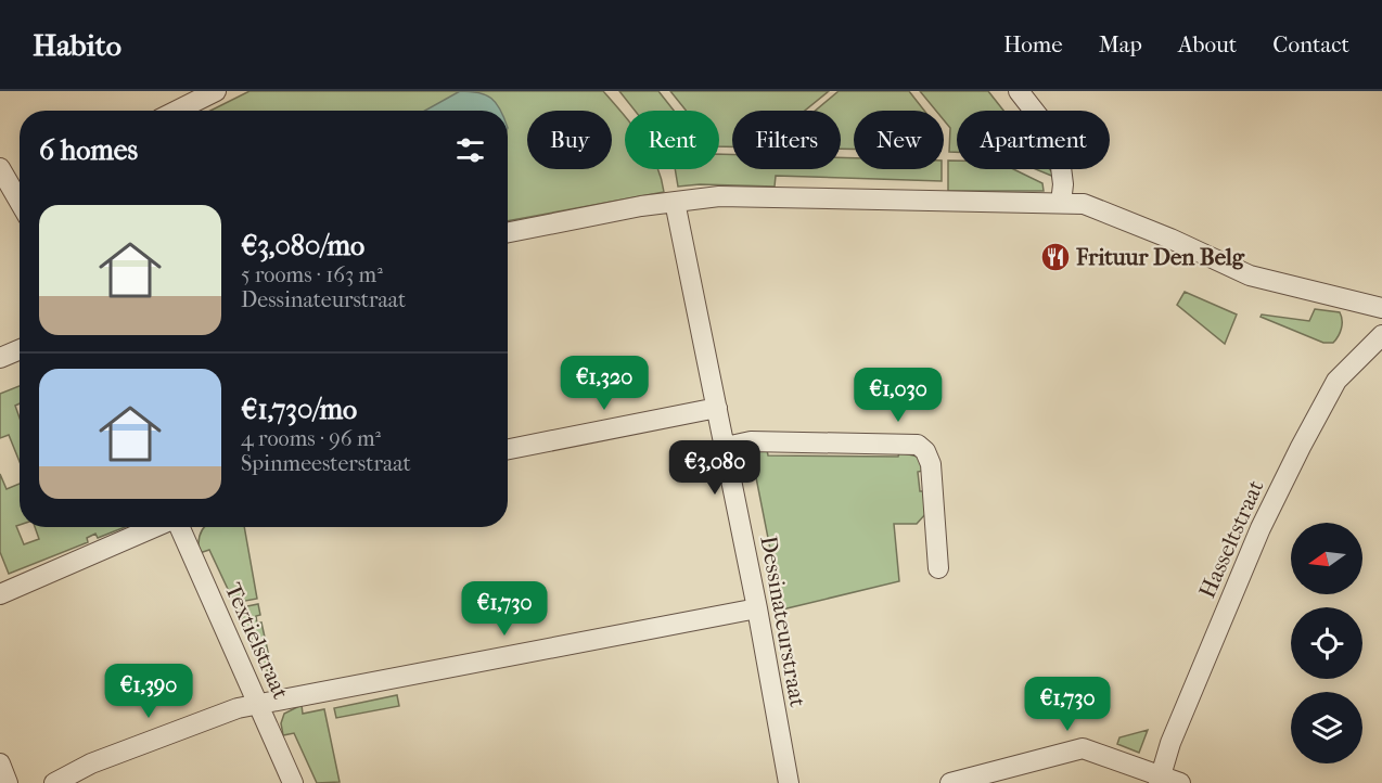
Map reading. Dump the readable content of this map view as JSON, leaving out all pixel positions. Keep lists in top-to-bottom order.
{
  "streets": {
    "street": ["Hasseltstraat", "Dessinateurstraat", "Textielstraat"]
  },
  "places": {
    "restaurant": ["Frituur Den Belg"]
  },
  "north": "left",
  "page": {
    "header": "Habito",
    "nav": [
      "Home",
      "Map",
      "About",
      "Contact"
    ],
    "chip": [
      "Buy",
      "Rent",
      "Filters",
      "New",
      "Apartment"
    ],
    "heading": "6 homes",
    "list": [
      {
        "name": "€3,080/mo",
        "note": "5 rooms · 163 m² · Dessinateurstraat"
      },
      {
        "name": "€1,730/mo",
        "note": "4 rooms · 96 m² · Spinmeesterstraat"
      }
    ],
    "price": [
      "€1,320",
      "€1,030",
      "€3,080",
      "€1,730",
      "€1,390",
      "€1,730"
    ]
  }
}
